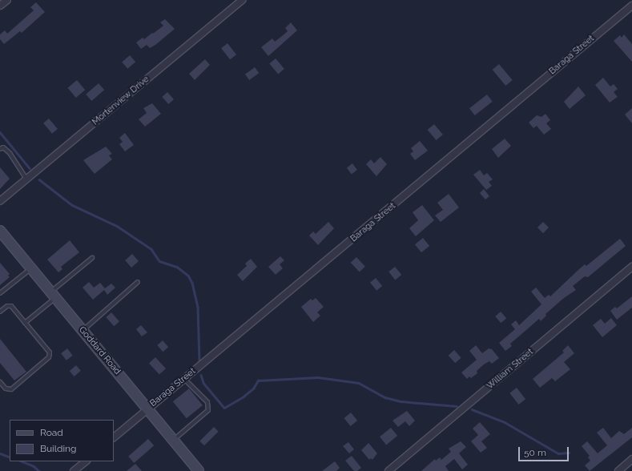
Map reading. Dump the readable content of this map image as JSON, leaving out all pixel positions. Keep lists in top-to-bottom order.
{
  "streets": {
    "main road": ["Goddard Road"],
    "street": ["Baraga Street", "Mortenview Drive", "William Street"]
  },
  "crossings": [
    ["Baraga Street", "Goddard Road"]
  ],
  "legend": ["Road", "Building"],
  "scale_bar": "50 m"
}
